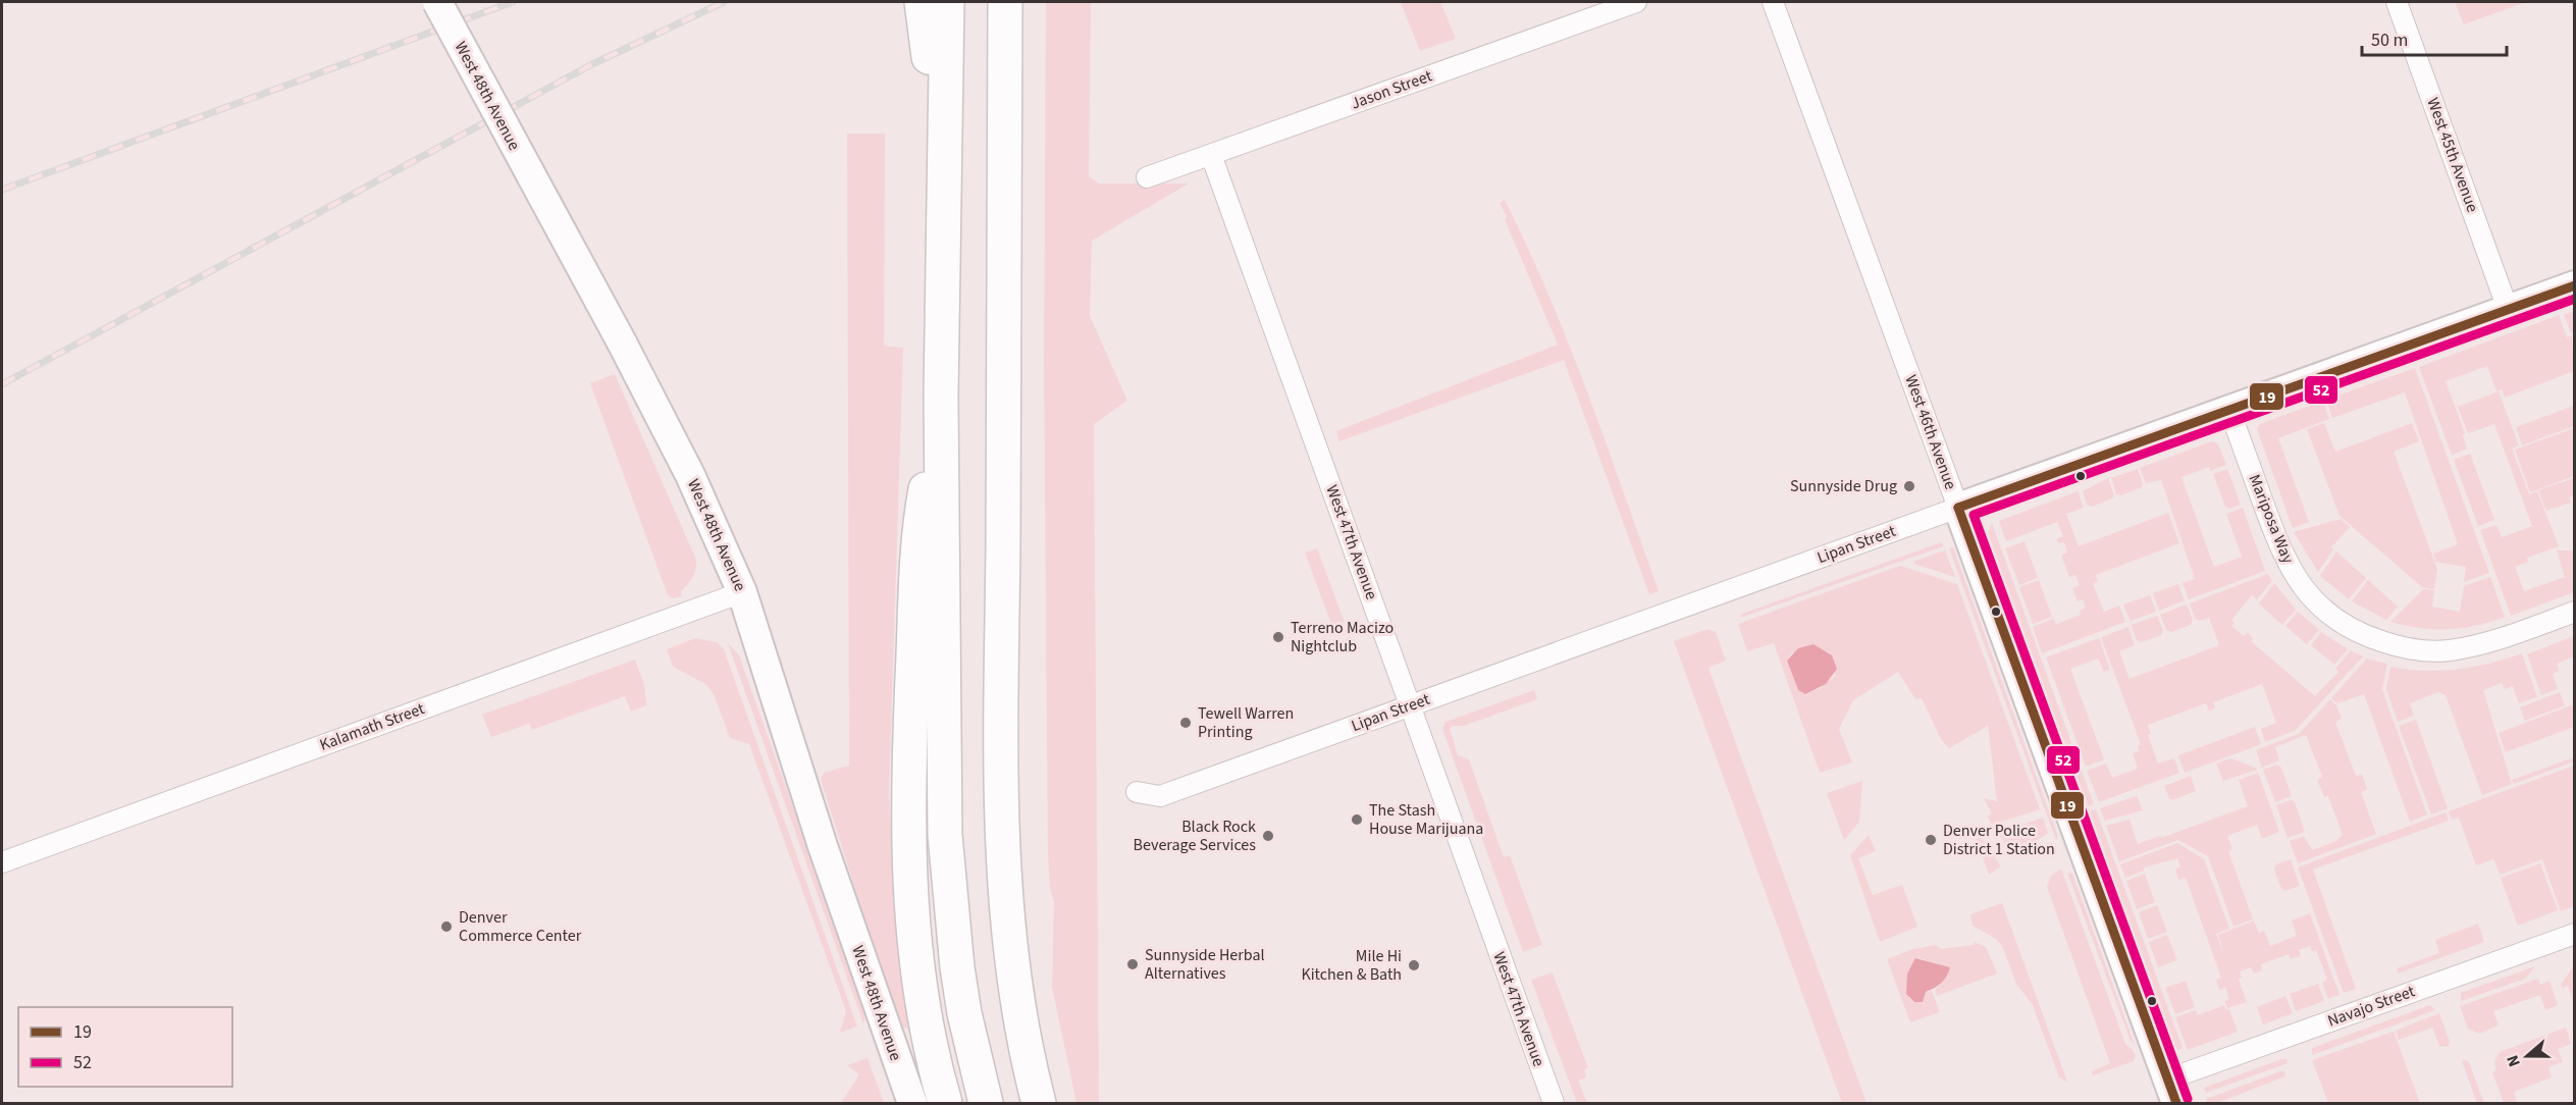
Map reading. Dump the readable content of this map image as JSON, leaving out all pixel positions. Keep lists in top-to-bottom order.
{
  "streets": {
    "street": [
      "Jason Street",
      "West 48th Avenue",
      "West 45th Avenue",
      "West 46th Avenue",
      "Mariposa Way",
      "West 47th Avenue",
      "Lipan Street",
      "Kalamath Street",
      "Navajo Street"
    ]
  },
  "crossings": [
    ["Jason Street", "West 47th Avenue"],
    ["West 48th Avenue", "Kalamath Street"],
    ["West 45th Avenue", "Lipan Street"],
    ["West 46th Avenue", "Lipan Street"],
    ["West 46th Avenue", "Navajo Street"],
    ["Mariposa Way", "Lipan Street"],
    ["West 47th Avenue", "Lipan Street"]
  ],
  "places": [
    "Sunnyside Drug",
    "Terreno Macizo Nightclub",
    "Tewell Warren Printing",
    "The Stash House Marijuana",
    "Black Rock Beverage Services",
    "Denver Police District 1 Station",
    "Denver Commerce Center",
    "Sunnyside Herbal Alternatives",
    "Mile Hi Kitchen & Bath"
  ],
  "lines": ["transit line 19", "transit line 52"],
  "legend": ["19", "52"],
  "scale_bar": "50 m",
  "north": "left"
}
